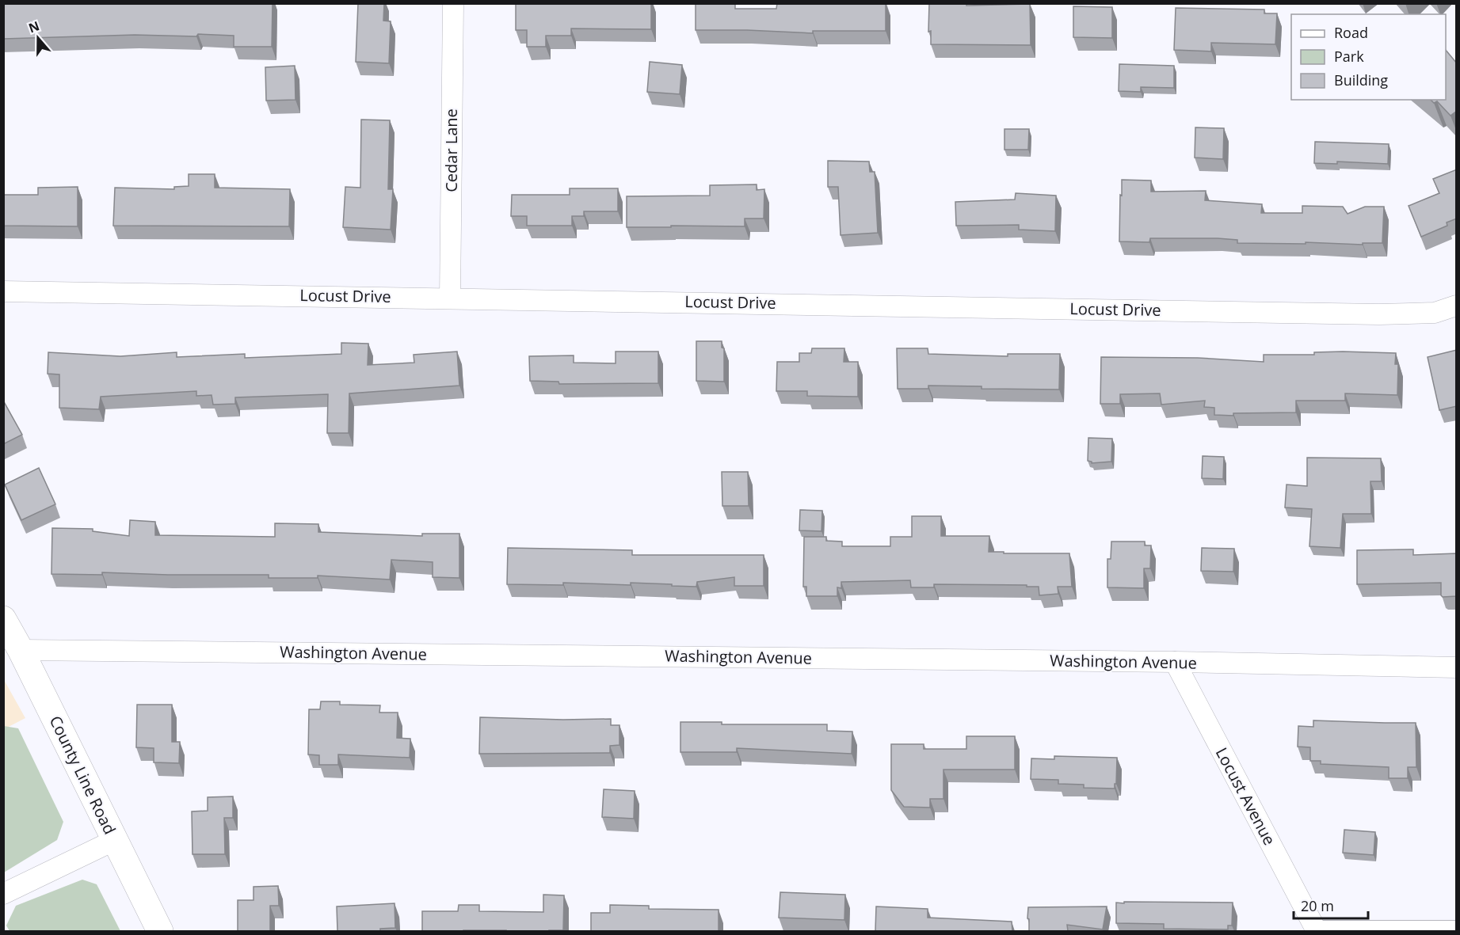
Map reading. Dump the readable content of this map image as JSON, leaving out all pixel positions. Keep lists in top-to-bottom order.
{
  "streets": {
    "main road": ["County Line Road"],
    "street": [
      "Cedar Lane",
      "Locust Drive",
      "Washington Avenue",
      "Locust Avenue"
    ]
  },
  "crossings": [
    ["Cedar Lane", "Locust Drive"],
    ["Washington Avenue", "County Line Road"],
    ["Washington Avenue", "Locust Avenue"]
  ],
  "legend": ["Road", "Park", "Building"],
  "scale_bar": "20 m",
  "north": "top"
}
